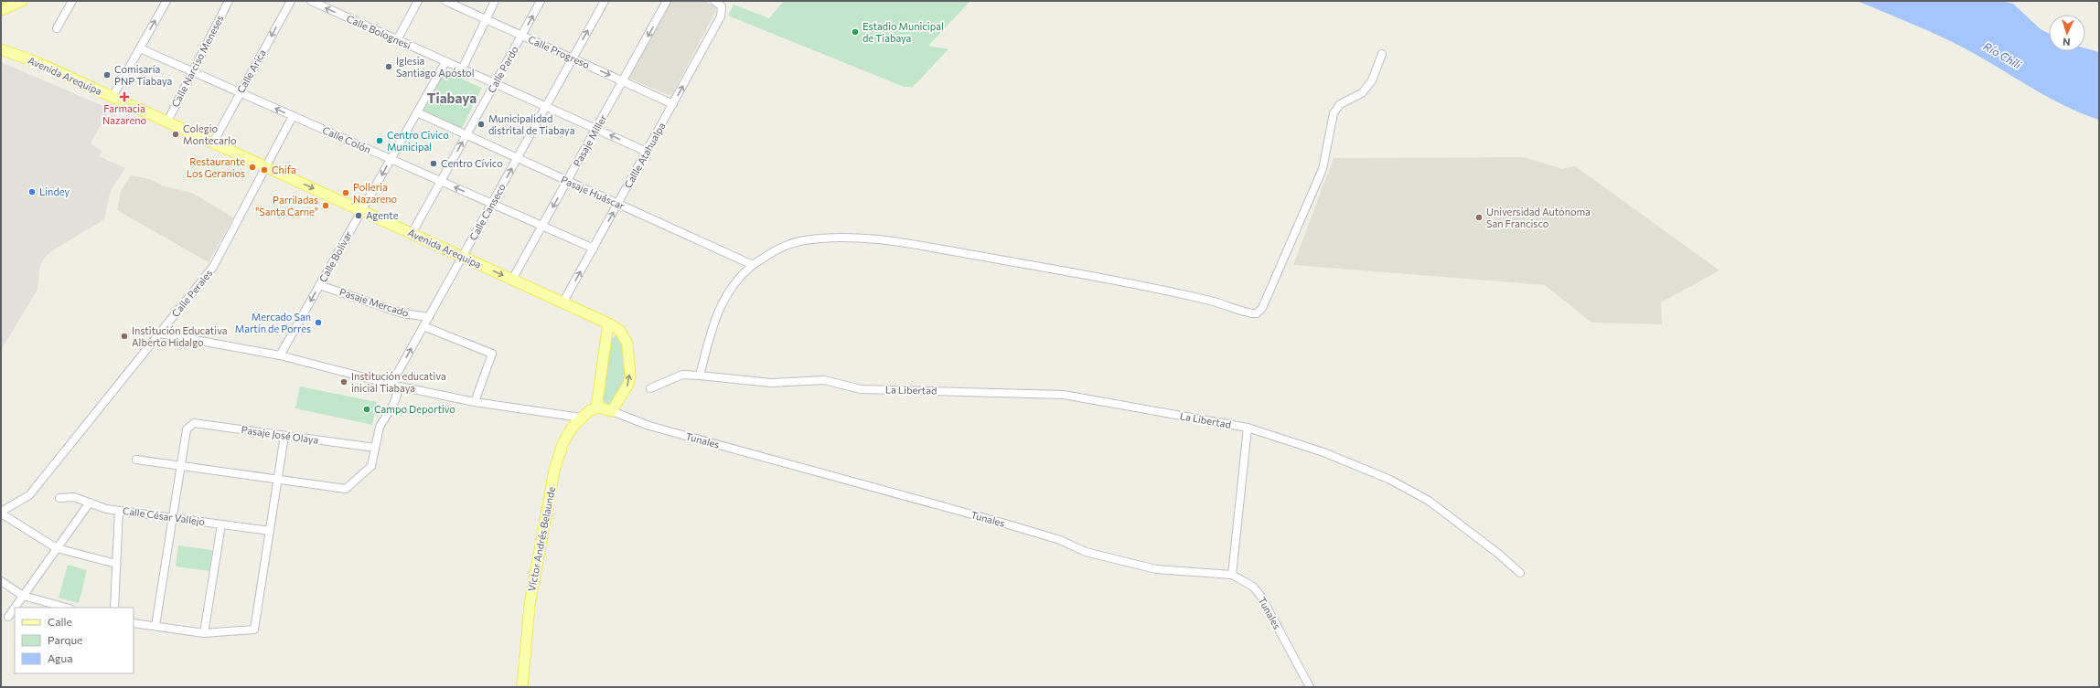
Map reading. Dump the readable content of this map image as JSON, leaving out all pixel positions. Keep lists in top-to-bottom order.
{
  "streets": {
    "main road": ["Avenida Arequipa", "Víctor Andrés Belaunde"],
    "street": [
      "Calle Bolognesi",
      "Calle Progreso",
      "Calle Narciso Meneses",
      "Calle Pardo",
      "Calle Arica",
      "Calle Colón",
      "Pasaje Miller",
      "Callle Atahualpa",
      "Pasaje Huáscar",
      "Calle Canseco",
      "Calle Bolívar",
      "Calle Perales",
      "Pasaje Mercado",
      "La Libertad",
      "Pasaje José Olaya",
      "Tunales",
      "Calle César Vallejo"
    ]
  },
  "crossings": [
    ["Calle Bolognesi", "Calle Pardo"],
    ["Calle Bolognesi", "Pasaje Miller"],
    ["Calle Bolognesi", "Callle Atahualpa"],
    ["Calle Bolognesi", "Calle Canseco"],
    ["Calle Bolognesi", "Calle Bolívar"],
    ["Calle Progreso", "Calle Pardo"],
    ["Calle Progreso", "Pasaje Miller"],
    ["Calle Progreso", "Callle Atahualpa"],
    ["Calle Progreso", "Calle Canseco"],
    ["Calle Narciso Meneses", "Avenida Arequipa"],
    ["Calle Narciso Meneses", "Calle Colón"],
    ["Calle Pardo", "Avenida Arequipa"],
    ["Calle Pardo", "Calle Colón"],
    ["Calle Pardo", "Pasaje Huáscar"],
    ["Calle Arica", "Avenida Arequipa"],
    ["Calle Arica", "Calle Colón"],
    ["Avenida Arequipa", "Pasaje Miller"],
    ["Avenida Arequipa", "Callle Atahualpa"],
    ["Avenida Arequipa", "Calle Canseco"],
    ["Avenida Arequipa", "Calle Bolívar"],
    ["Avenida Arequipa", "Calle Perales"],
    ["Avenida Arequipa", "Tunales"],
    ["Calle Colón", "Pasaje Miller"],
    ["Calle Colón", "Callle Atahualpa"],
    ["Calle Colón", "Calle Canseco"],
    ["Calle Colón", "Calle Bolívar"],
    ["Calle Colón", "Calle Perales"],
    ["Pasaje Miller", "Pasaje Huáscar"],
    ["Callle Atahualpa", "Pasaje Huáscar"],
    ["Pasaje Huáscar", "Calle Canseco"],
    ["Pasaje Huáscar", "Calle Bolívar"],
    ["Calle Canseco", "Pasaje Mercado"],
    ["Calle Bolívar", "Pasaje Mercado"]
  ],
  "one_way": [
    "Calle Bolognesi",
    "Calle Arica",
    "Pasaje Miller",
    "Callle Atahualpa",
    "Calle Canseco",
    "Calle Bolívar"
  ],
  "districts": ["Tiabaya"],
  "water": ["Río Chili"],
  "places": {
    "other": [
      "Estadio Municipal de Tiabaya",
      "Iglesia Santiago Apóstol",
      "Comisaría PNP Tiabaya",
      "Municipalidad distrital de Tiabaya",
      "Colegio Montecarlo",
      "Centro Civico Municipal",
      "Centro Cívico",
      "Restaurante Los Geranios",
      "Chifa",
      "Lindey",
      "Polleria Nazareno",
      "Parriladas \"Santa Carne\"",
      "Agente",
      "Universidad Autónoma San Francisco",
      "Mercado San Martín de Porres",
      "Institución Educativa Alberto Hidalgo",
      "Institución educativa inicial Tiabaya",
      "Campo Deportivo"
    ],
    "health": ["Farmacia Nazareno"]
  },
  "legend": ["Calle", "Parque", "Agua"],
  "north": "bottom"
}
